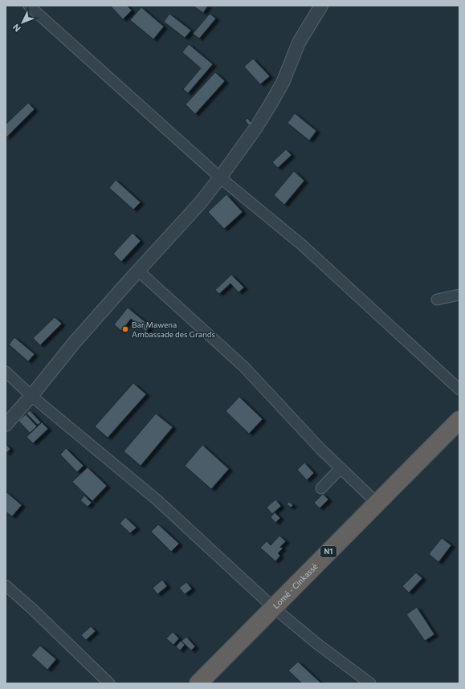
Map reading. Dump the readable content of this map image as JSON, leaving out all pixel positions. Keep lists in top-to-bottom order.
{
  "streets": {
    "highway": ["N1", "Lomé - Cinkassé"]
  },
  "places": ["Bar Mawena Ambassade des Grands"],
  "north": "bottom left"
}
